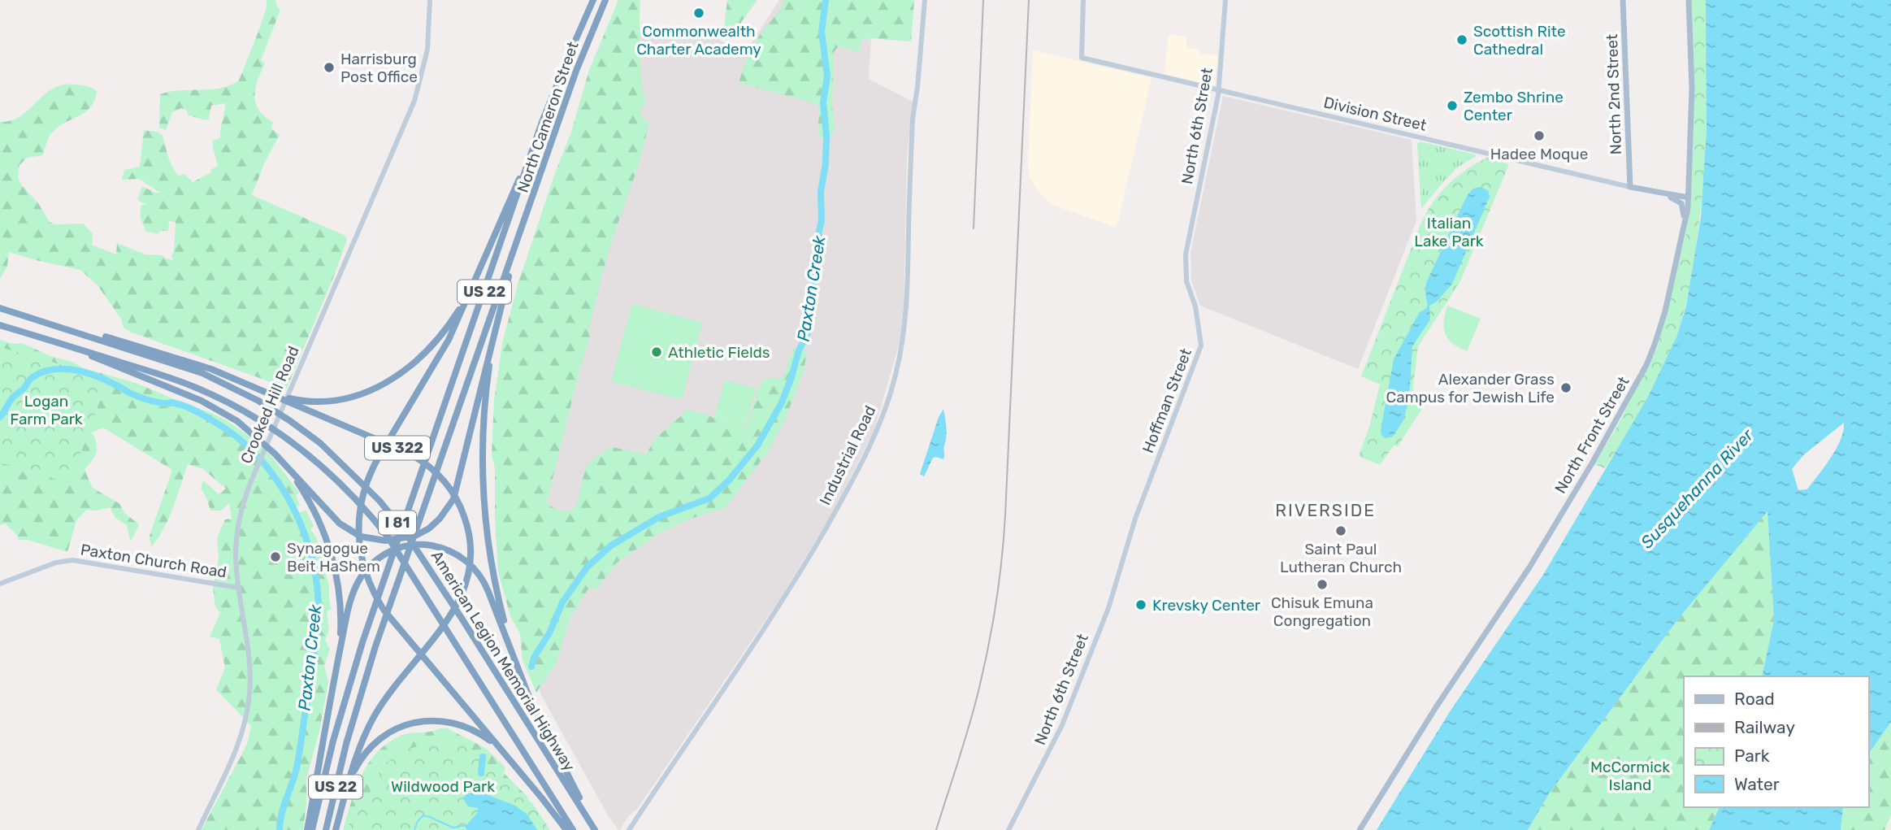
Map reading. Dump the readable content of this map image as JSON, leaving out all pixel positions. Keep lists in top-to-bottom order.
{
  "streets": {
    "highway": [
      "North Cameron Street",
      "US 22",
      "US 322",
      "I 81",
      "American Legion Memorial Highway"
    ],
    "main road": ["North 2nd Street", "Division Street", "North Front Street"],
    "street": [
      "North 6th Street",
      "Hoffman Street",
      "Crooked Hill Road",
      "Industrial Road",
      "Paxton Church Road"
    ]
  },
  "crossings": [
    ["North 2nd Street", "Division Street"],
    ["Division Street", "North 6th Street"],
    ["Division Street", "North Front Street"],
    ["North Cameron Street", "US 22"],
    ["North 6th Street", "Hoffman Street"],
    ["Crooked Hill Road", "Paxton Church Road"],
    ["US 322", "American Legion Memorial Highway"]
  ],
  "districts": ["RIVERSIDE"],
  "water": ["Paxton Creek", "Susquehanna River"],
  "parks": [
    "Italian Lake Park",
    "Logan Farm Park",
    "McCormick Island",
    "Wildwood Park"
  ],
  "places": [
    "Commonwealth Charter Academy",
    "Scottish Rite Cathedral",
    "Harrisburg Post Office",
    "Zembo Shrine Center",
    "Hadee Moque",
    "Athletic Fields",
    "Alexander Grass Campus for Jewish Life",
    "Saint Paul Lutheran Church",
    "Synagogue Beit HaShem",
    "Chisuk Emuna Congregation",
    "Krevsky Center"
  ],
  "legend": [
    "Road",
    "Railway",
    "Park",
    "Water"
  ]
}
